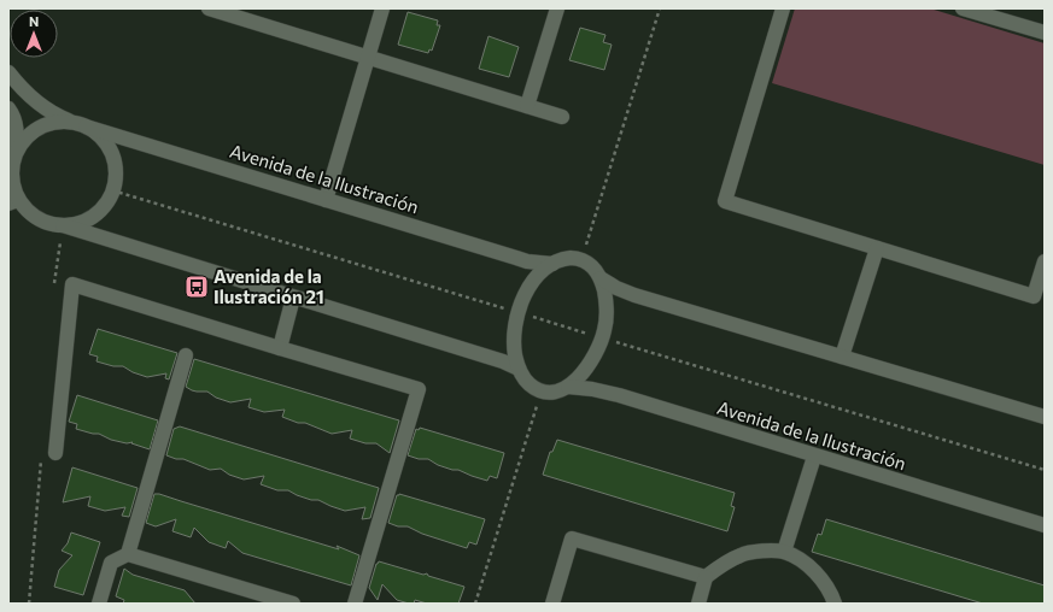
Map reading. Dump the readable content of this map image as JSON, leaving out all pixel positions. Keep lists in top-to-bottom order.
{
  "streets": {
    "street": ["Avenida de la Ilustración"]
  },
  "places": {
    "bus stop": ["Avenida de la Ilustración 21"]
  },
  "north": "top"
}
